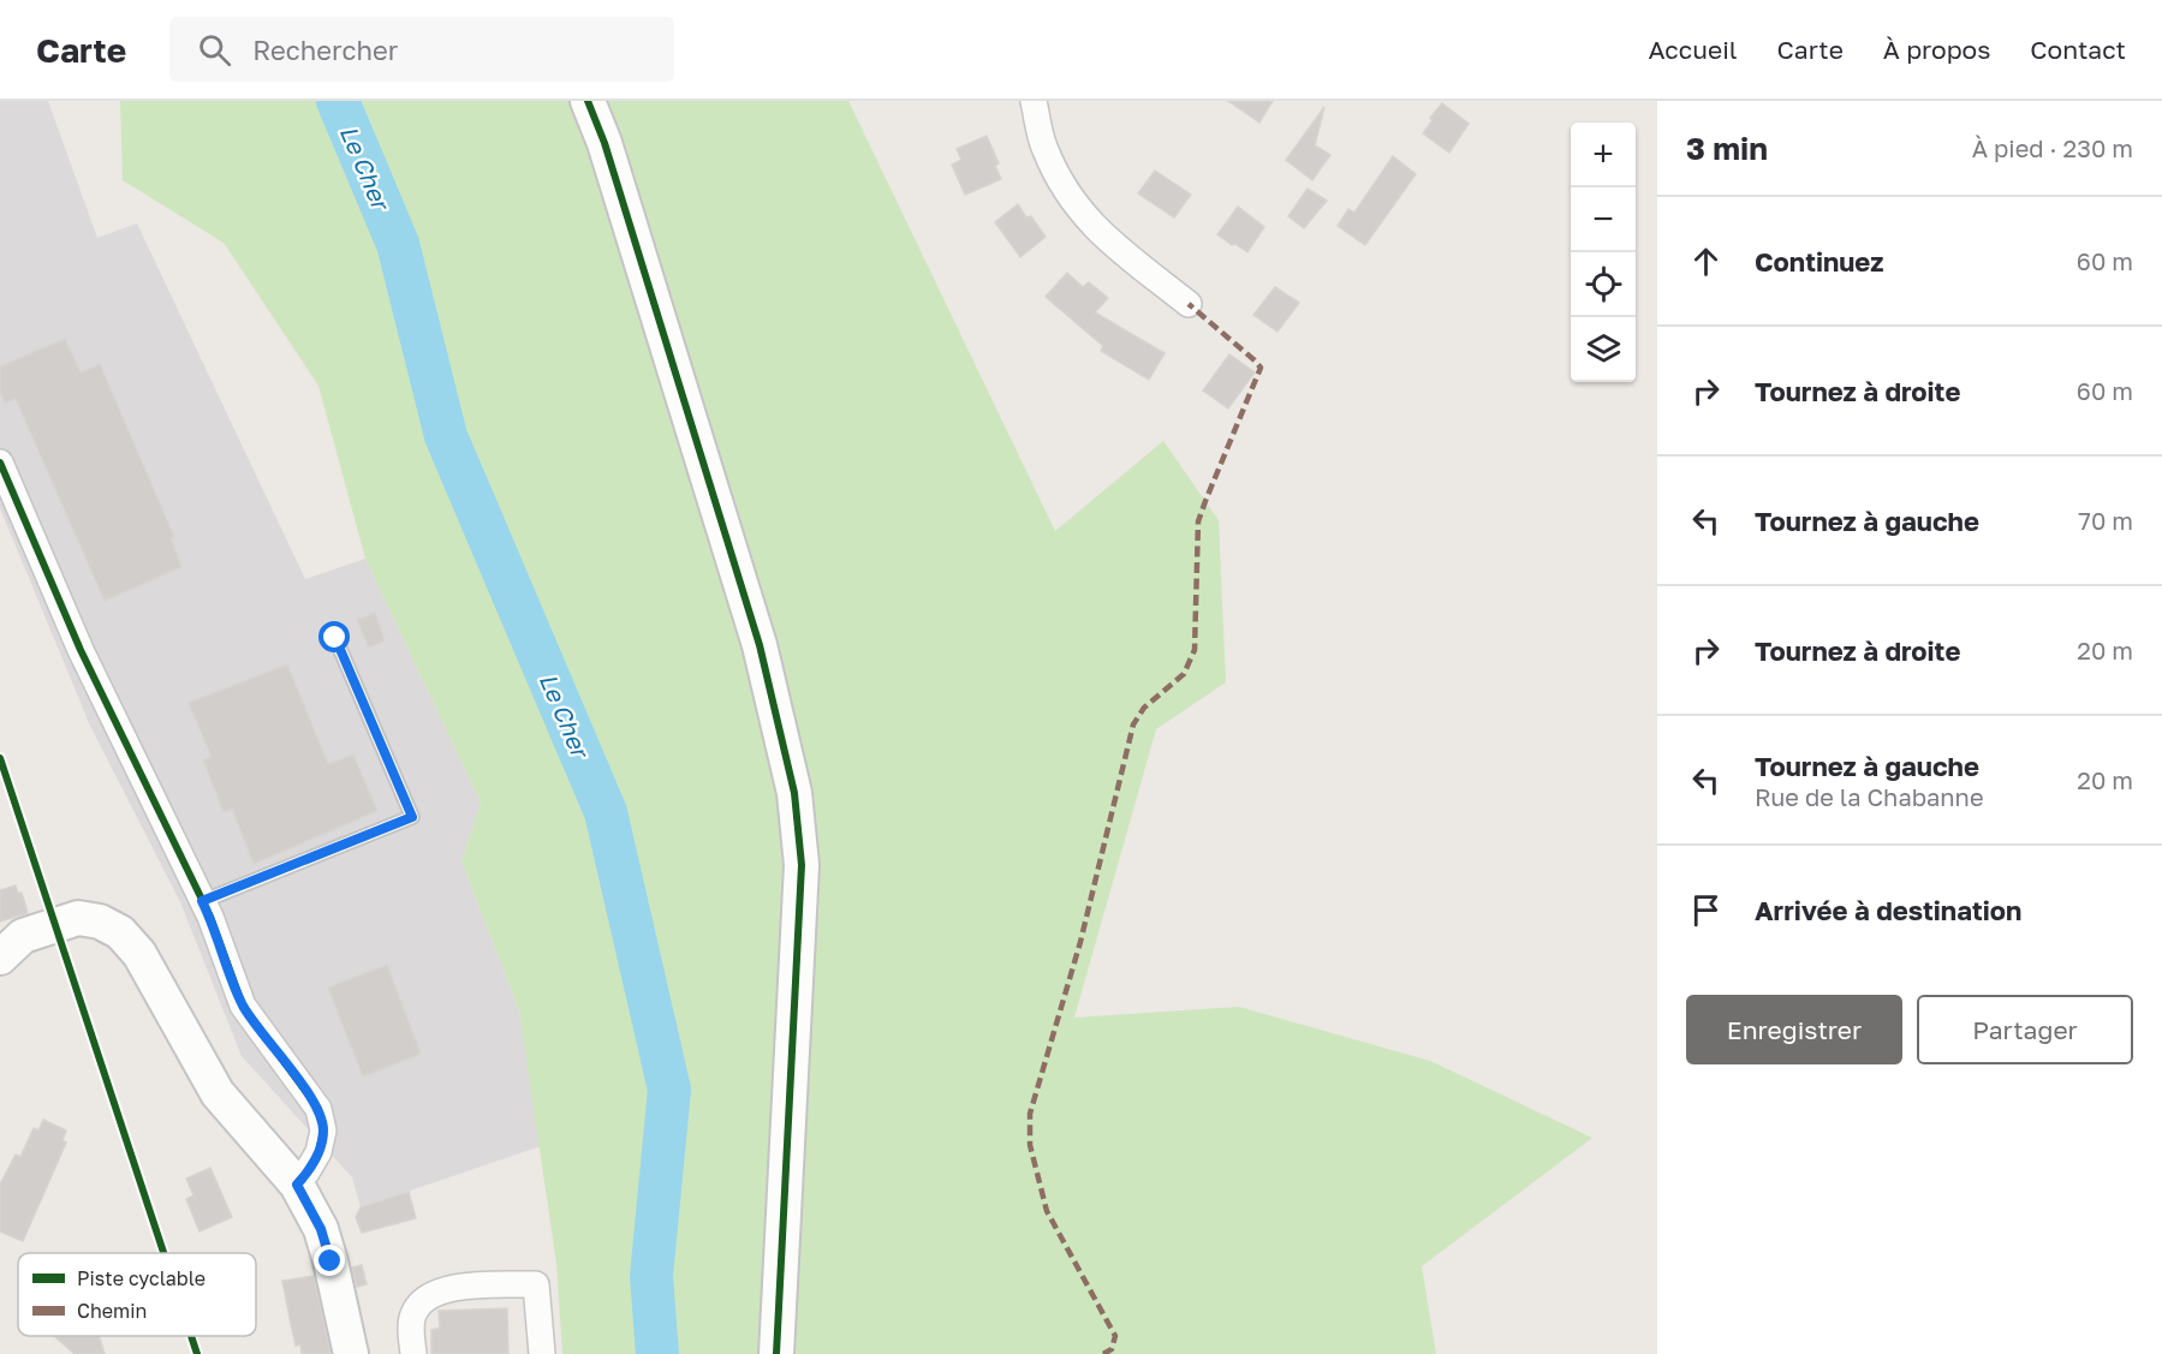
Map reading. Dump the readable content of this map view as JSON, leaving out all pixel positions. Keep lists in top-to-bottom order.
{
  "water": ["Le Cher"],
  "legend": ["Piste cyclable", "Chemin"],
  "page": {
    "header": "Carte",
    "search": "Rechercher",
    "nav": [
      "Accueil",
      "Carte",
      "À propos",
      "Contact"
    ],
    "heading": ["3 min", "À pied · 230 m"],
    "map_buttons": ["+", "−"],
    "list": [
      ["Continuez", "60 m"],
      ["Tournez à droite", "60 m"],
      ["Tournez à gauche", "70 m"],
      ["Tournez à droite", "20 m"],
      ["Tournez à gauche", "Rue de la Chabanne", "20 m"],
      "Arrivée à destination"
    ],
    "buttons": ["Enregistrer", "Partager"]
  }
}
